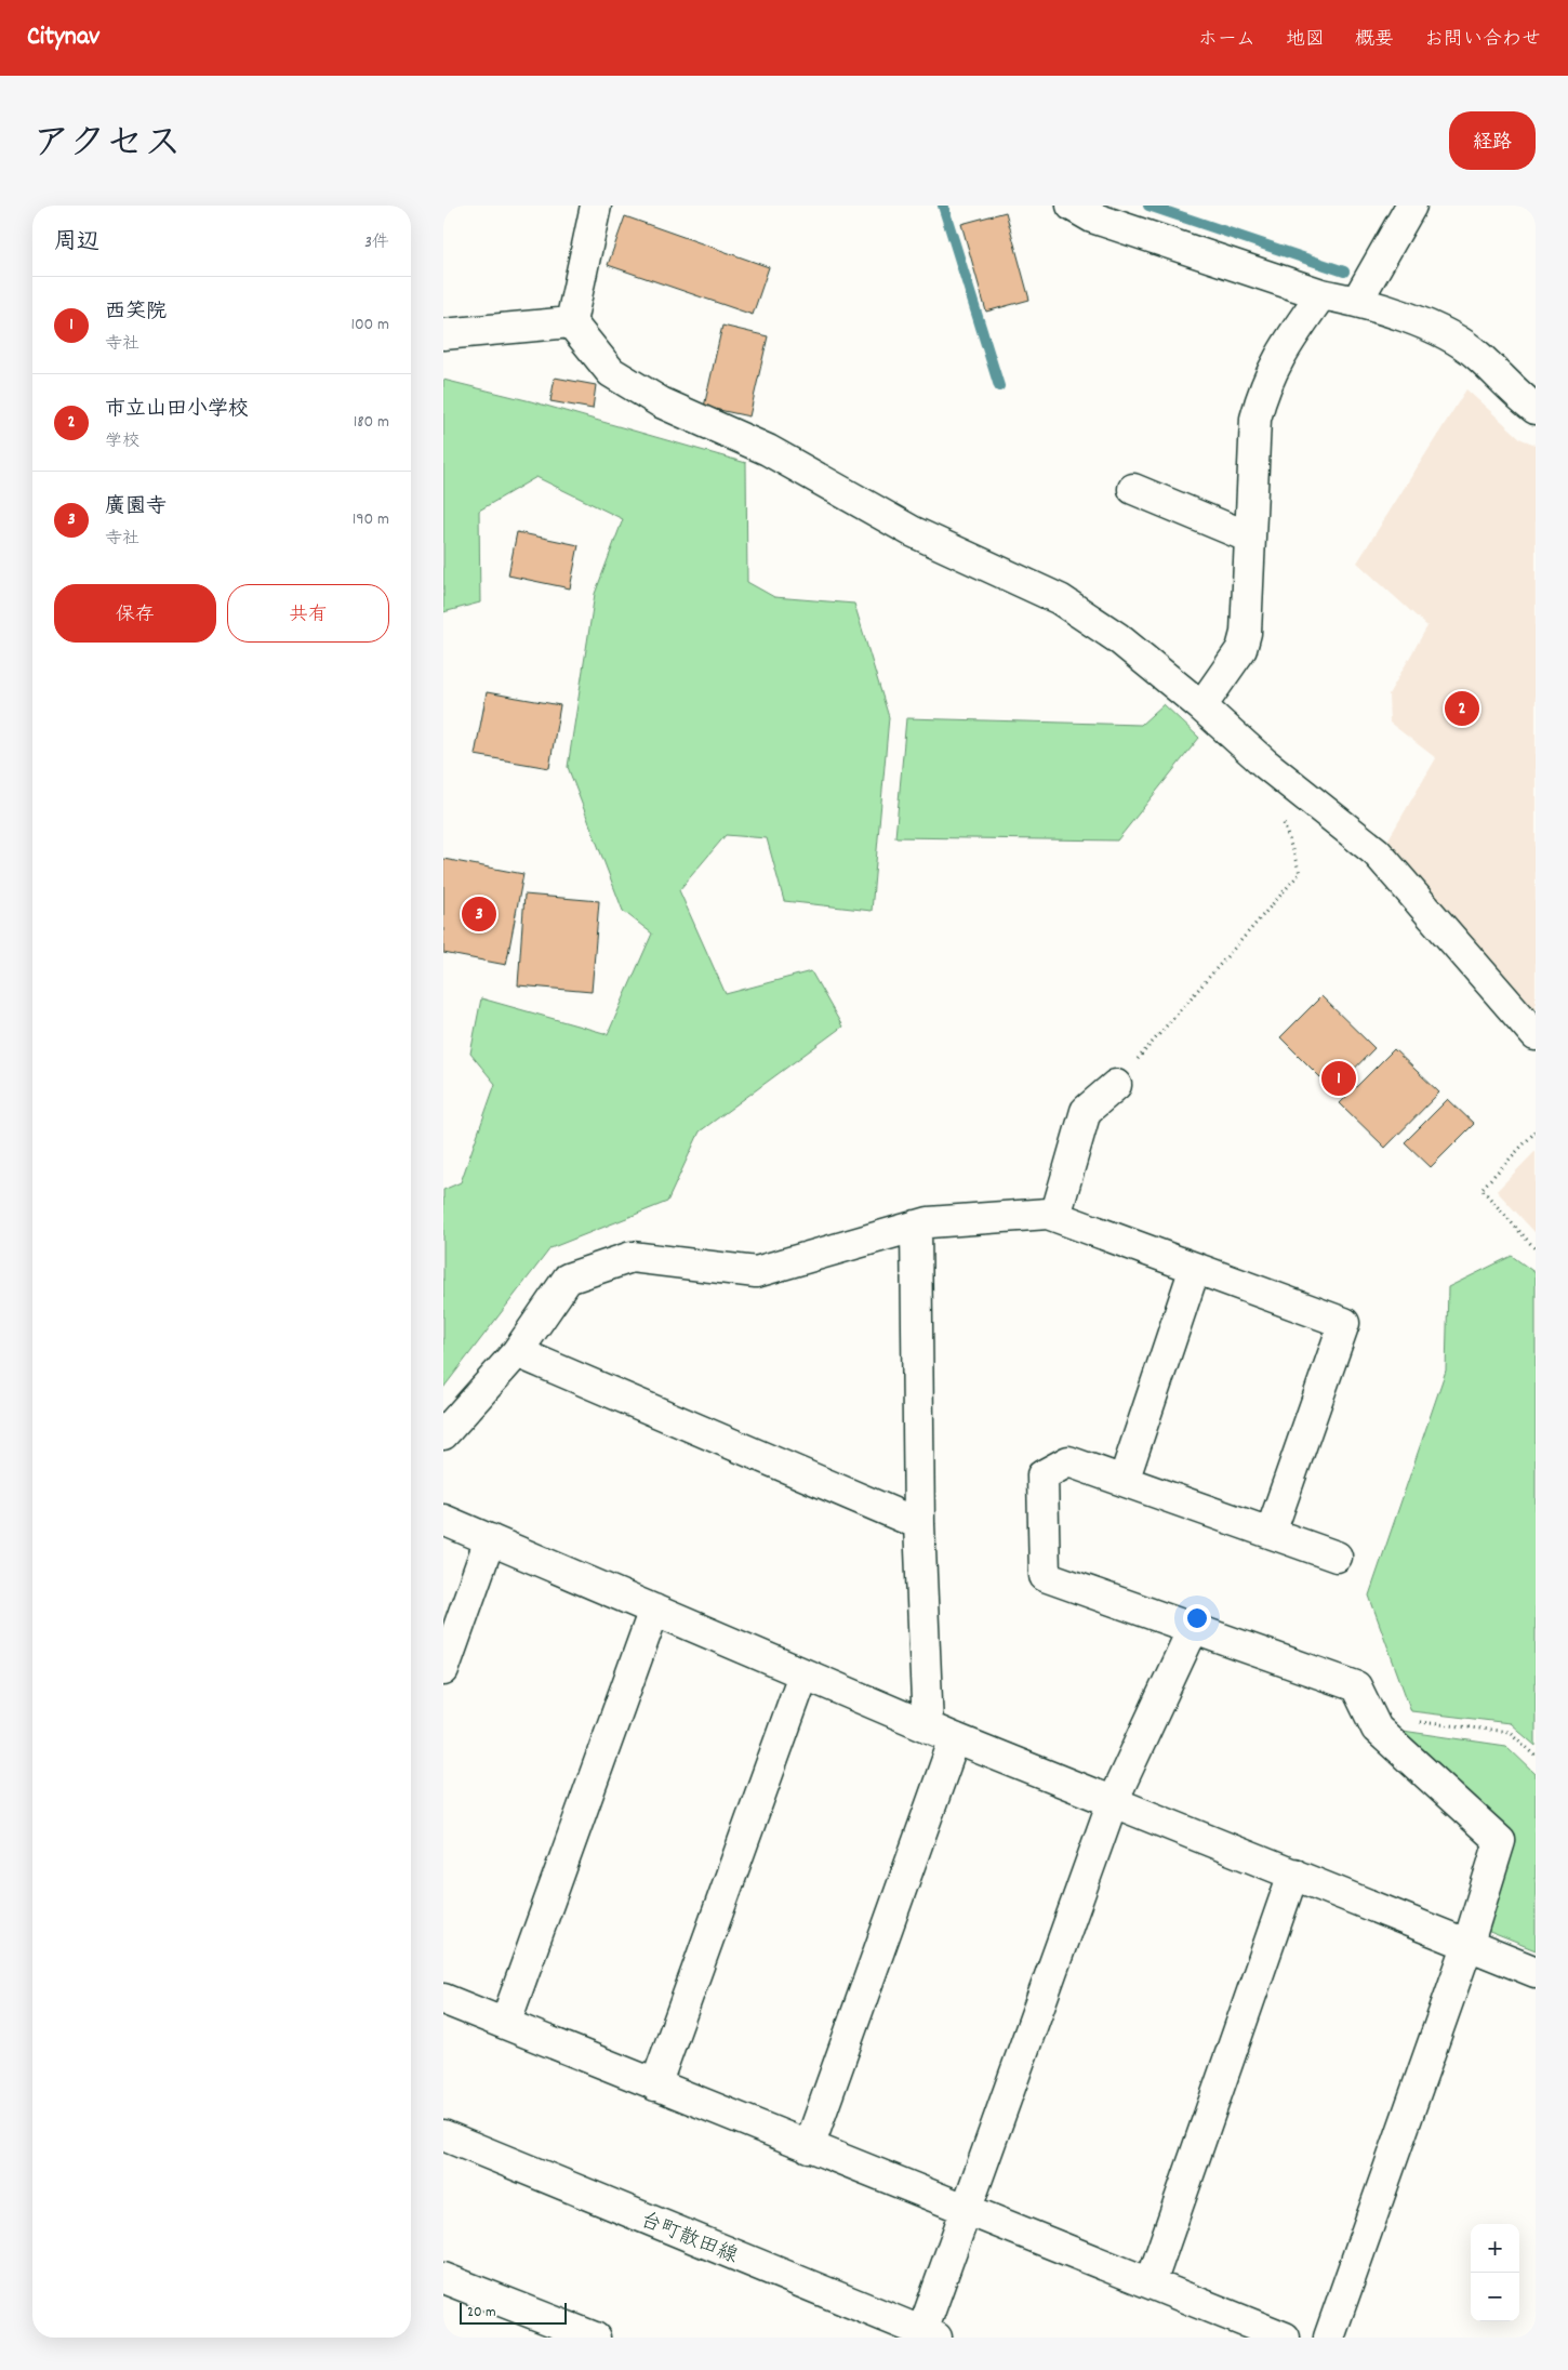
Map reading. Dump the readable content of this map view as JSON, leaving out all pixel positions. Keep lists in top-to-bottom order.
{
  "streets": {
    "street": ["台町散田線"]
  },
  "scale_bar": "20 m",
  "page": {
    "header": "Citynav",
    "nav": [
      "ホーム",
      "地図",
      "概要",
      "お問い合わせ"
    ],
    "title": "アクセス",
    "buttons": [
      "経路",
      ["保存", "共有"]
    ],
    "heading": ["周辺", "3件"],
    "list": [
      {
        "mark": "1",
        "name": "西笑院",
        "note": "寺社",
        "value": "100 m"
      },
      {
        "mark": "2",
        "name": "市立山田小学校",
        "note": "学校",
        "value": "180 m"
      },
      {
        "mark": "3",
        "name": "廣園寺",
        "note": "寺社",
        "value": "190 m"
      }
    ],
    "pins": ["2", "3", "1"],
    "map_buttons": ["+", "−"],
    "scale": "20 m"
  }
}
